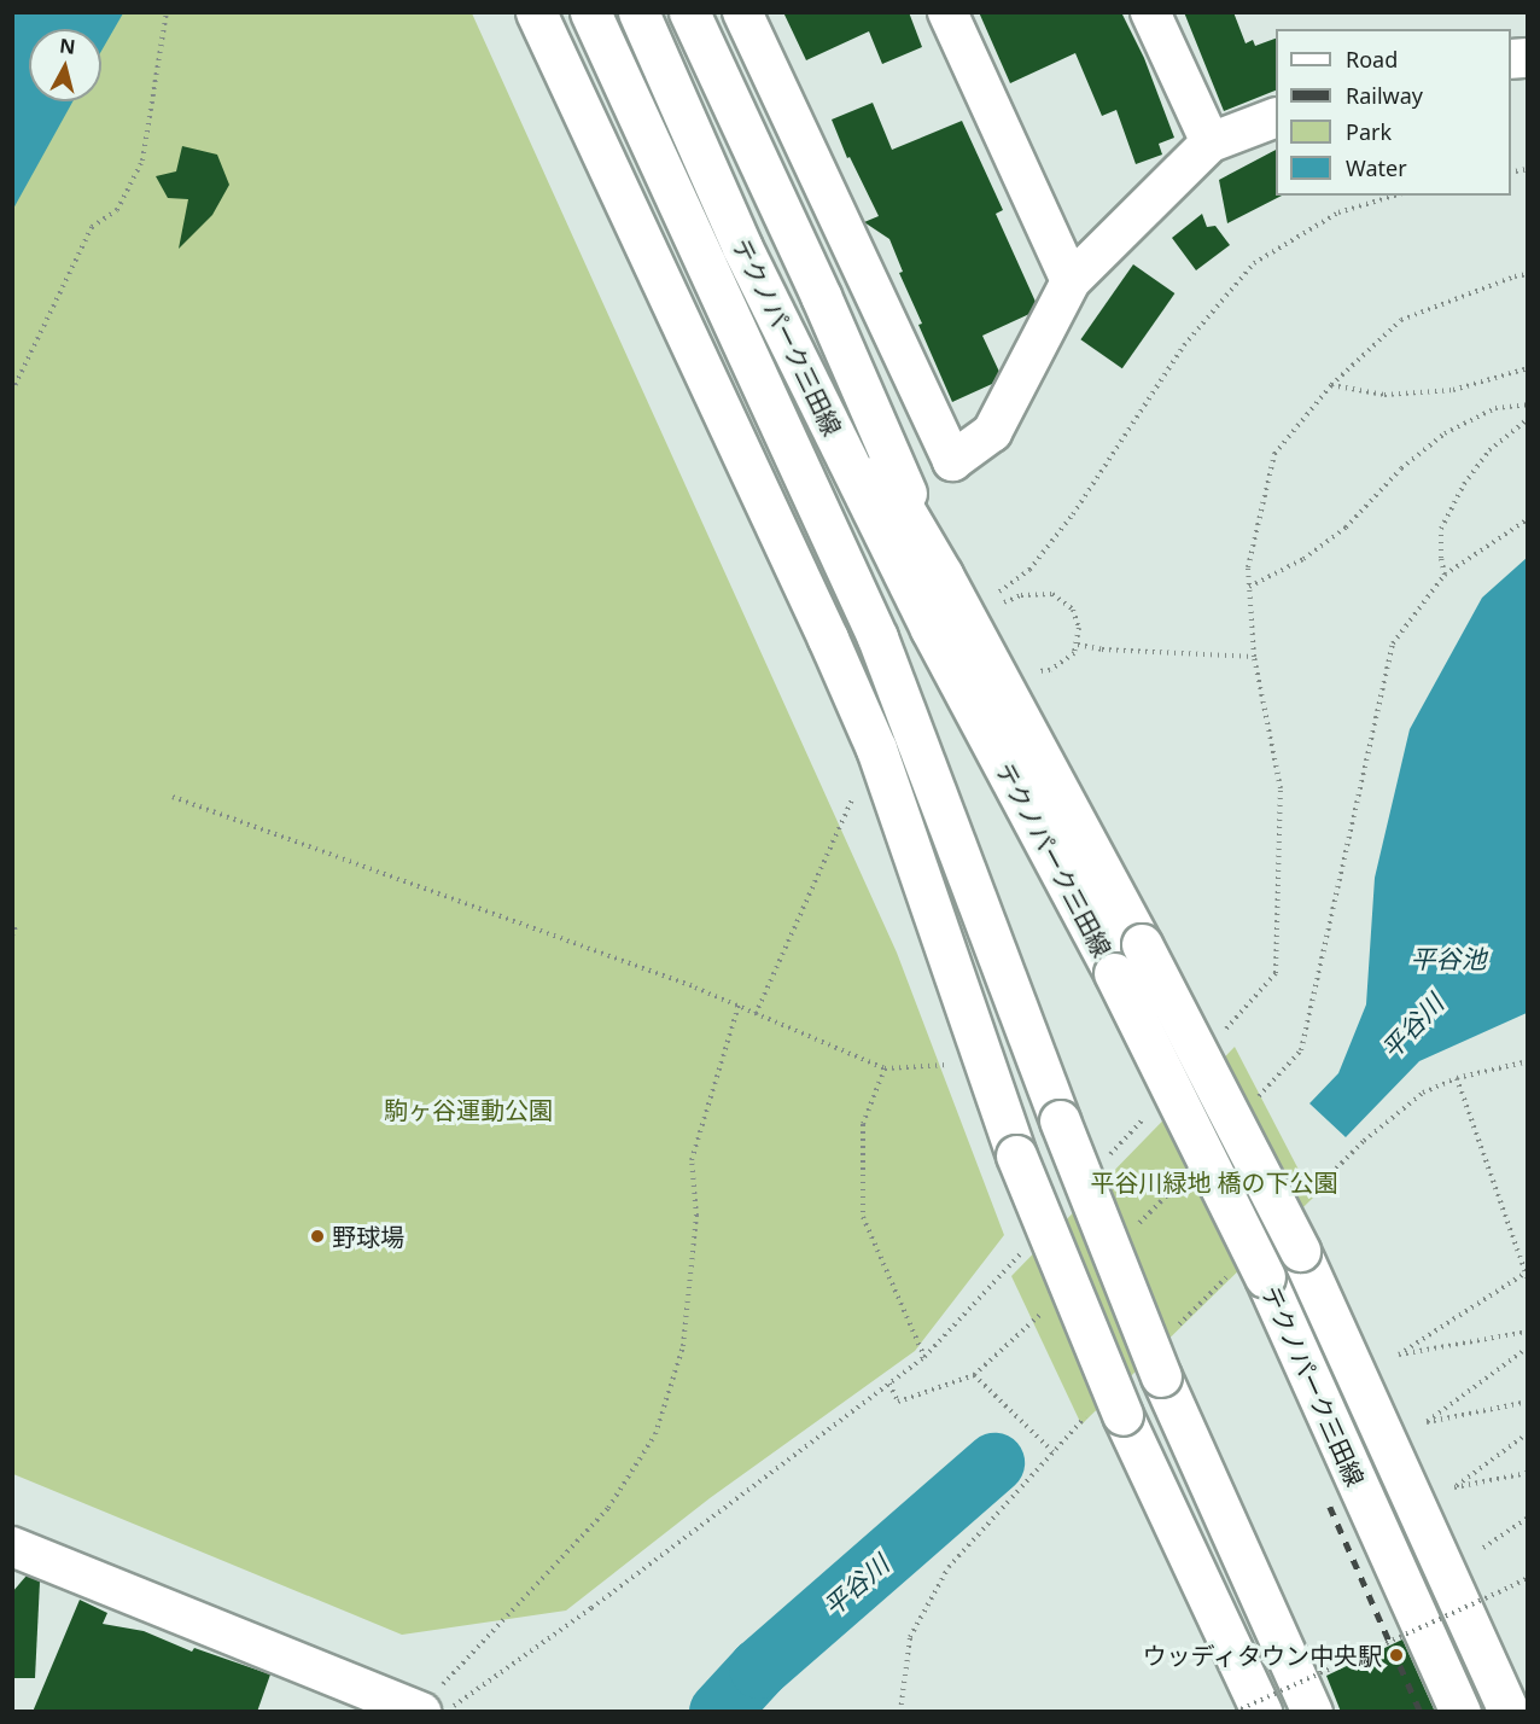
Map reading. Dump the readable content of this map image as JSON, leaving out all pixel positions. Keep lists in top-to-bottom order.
{
  "streets": {
    "main road": ["テクノパーク三田線"]
  },
  "water": ["平谷池", "平谷川"],
  "parks": ["駒ヶ谷運動公園", "平谷川緑地 橋の下公園"],
  "places": ["野球場", "ウッディタウン中央駅"],
  "legend": [
    "Road",
    "Railway",
    "Park",
    "Water"
  ],
  "north": "top"
}
